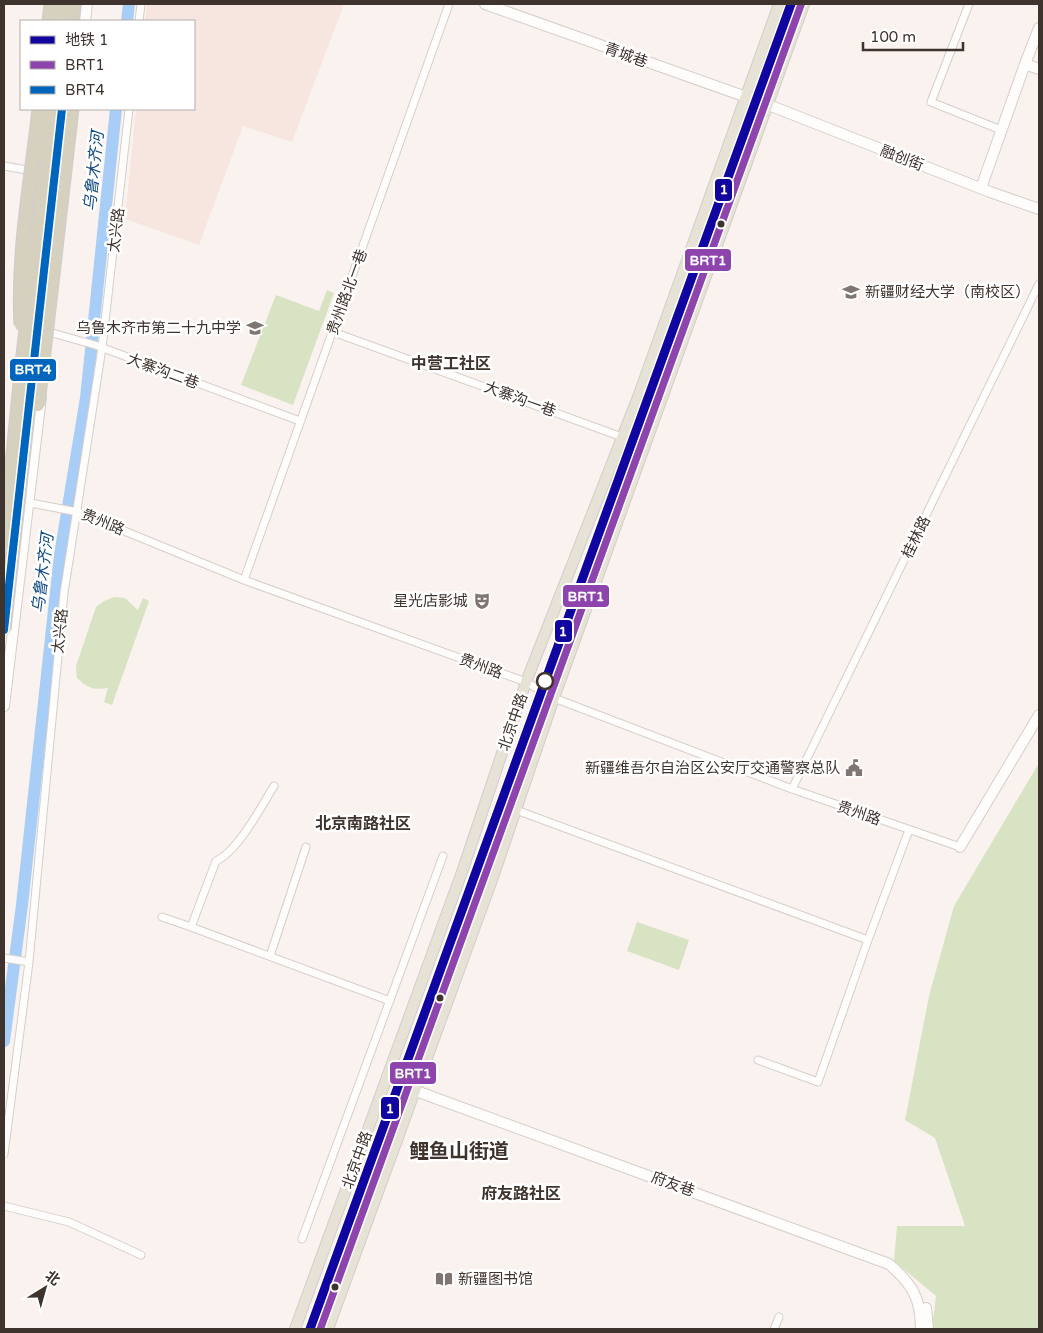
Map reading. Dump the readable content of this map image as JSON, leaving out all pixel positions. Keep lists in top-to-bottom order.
{
  "streets": {
    "main road": ["北京中路"],
    "street": [
      "青城巷",
      "融创街",
      "太兴路",
      "贵州路北一巷",
      "大寨沟二巷",
      "大寨沟一巷",
      "贵州路",
      "桂林路",
      "府友巷"
    ]
  },
  "crossings": [
    ["青城巷", "融创街"],
    ["青城巷", "北京中路"],
    ["融创街", "北京中路"],
    ["太兴路", "大寨沟二巷"],
    ["太兴路", "贵州路"],
    ["贵州路北一巷", "大寨沟二巷"],
    ["贵州路北一巷", "大寨沟一巷"],
    ["贵州路北一巷", "贵州路"],
    ["大寨沟一巷", "北京中路"],
    ["贵州路", "桂林路"],
    ["贵州路", "北京中路"],
    ["北京中路", "府友巷"]
  ],
  "districts": [
    "中营工社区",
    "北京南路社区",
    "鲤鱼山街道",
    "府友路社区"
  ],
  "water": ["乌鲁木齐河"],
  "places": {
    "school or university": ["新疆财经大学（南校区）", "乌鲁木齐市第二十九中学"],
    "theatre": ["星光店影城"],
    "public building": ["新疆维吾尔自治区公安厅交通警察总队"],
    "library": ["新疆图书馆"]
  },
  "lines": ["metro line 1", "transit line BRT1", "transit line BRT4"],
  "legend": ["地铁 1", "BRT1", "BRT4"],
  "scale_bar": "100 m",
  "north": "top right"
}
